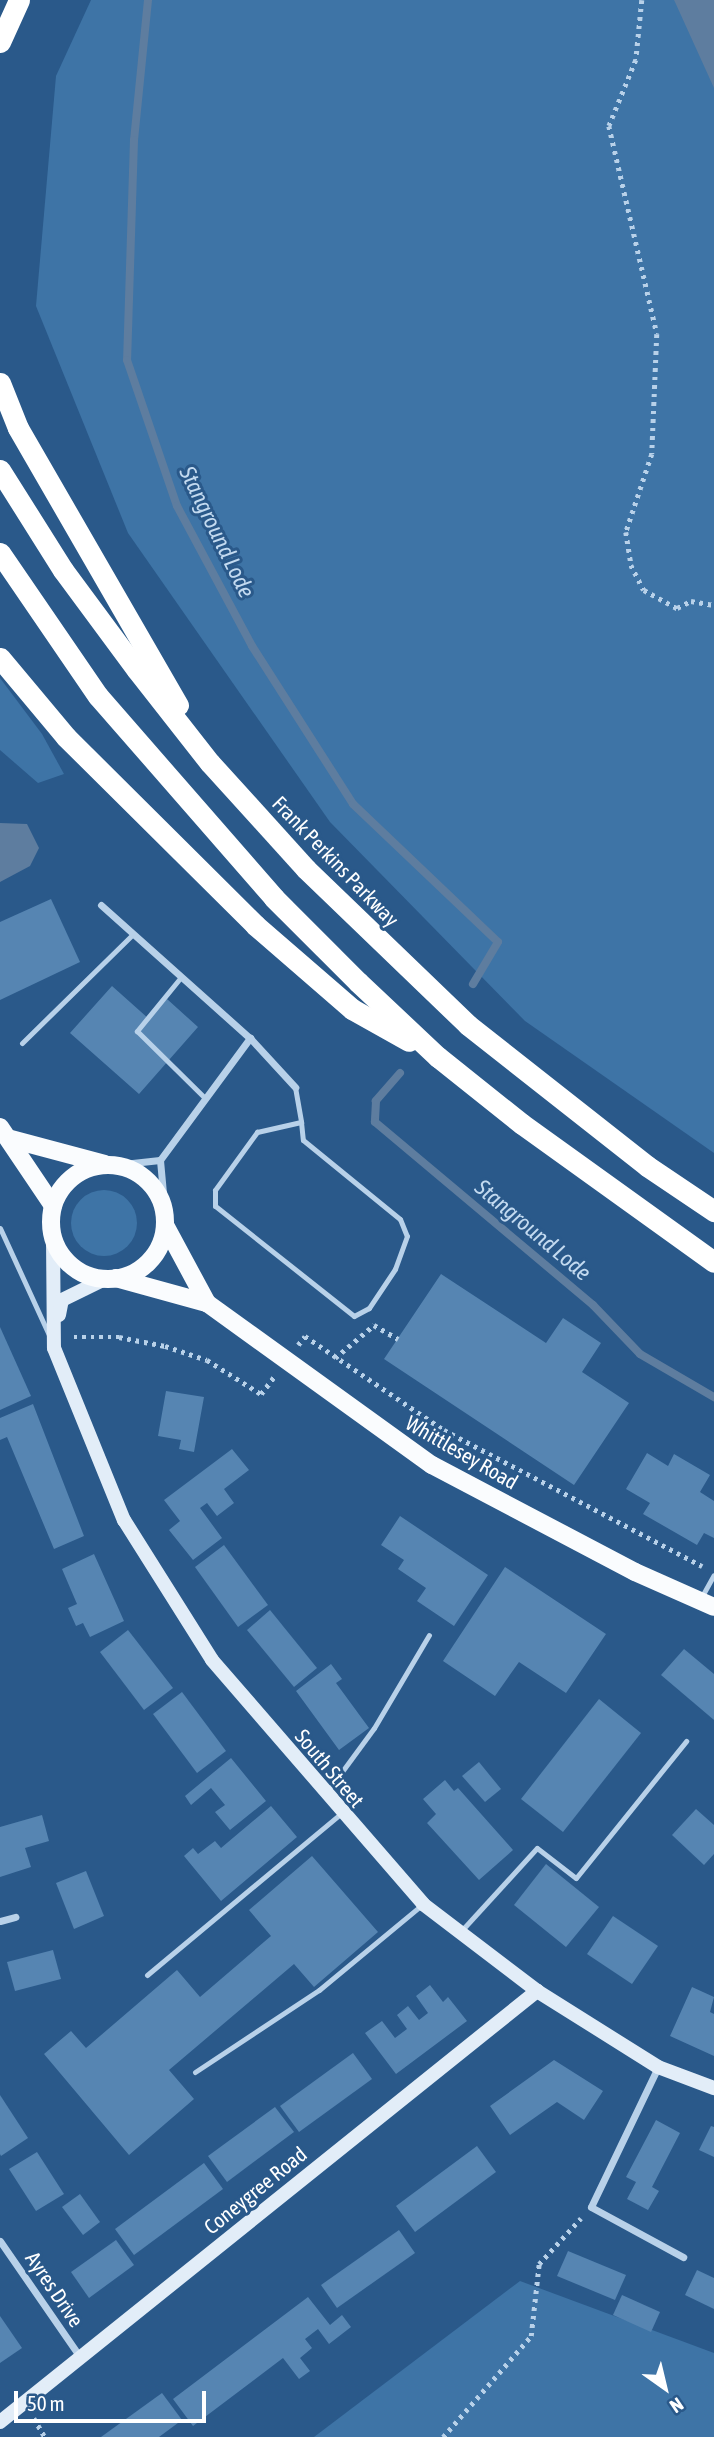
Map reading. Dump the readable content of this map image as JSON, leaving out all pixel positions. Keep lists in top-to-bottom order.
{
  "streets": {
    "highway": ["Frank Perkins Parkway"],
    "main road": ["Whittlesey Road"],
    "street": ["South Street", "Coneygree Road", "Ayres Drive"]
  },
  "crossings": [
    ["Whittlesey Road", "South Street"],
    ["South Street", "Coneygree Road"],
    ["Coneygree Road", "Ayres Drive"]
  ],
  "water": ["Stanground Lode"],
  "scale_bar": "50 m",
  "north": "bottom right"
}
